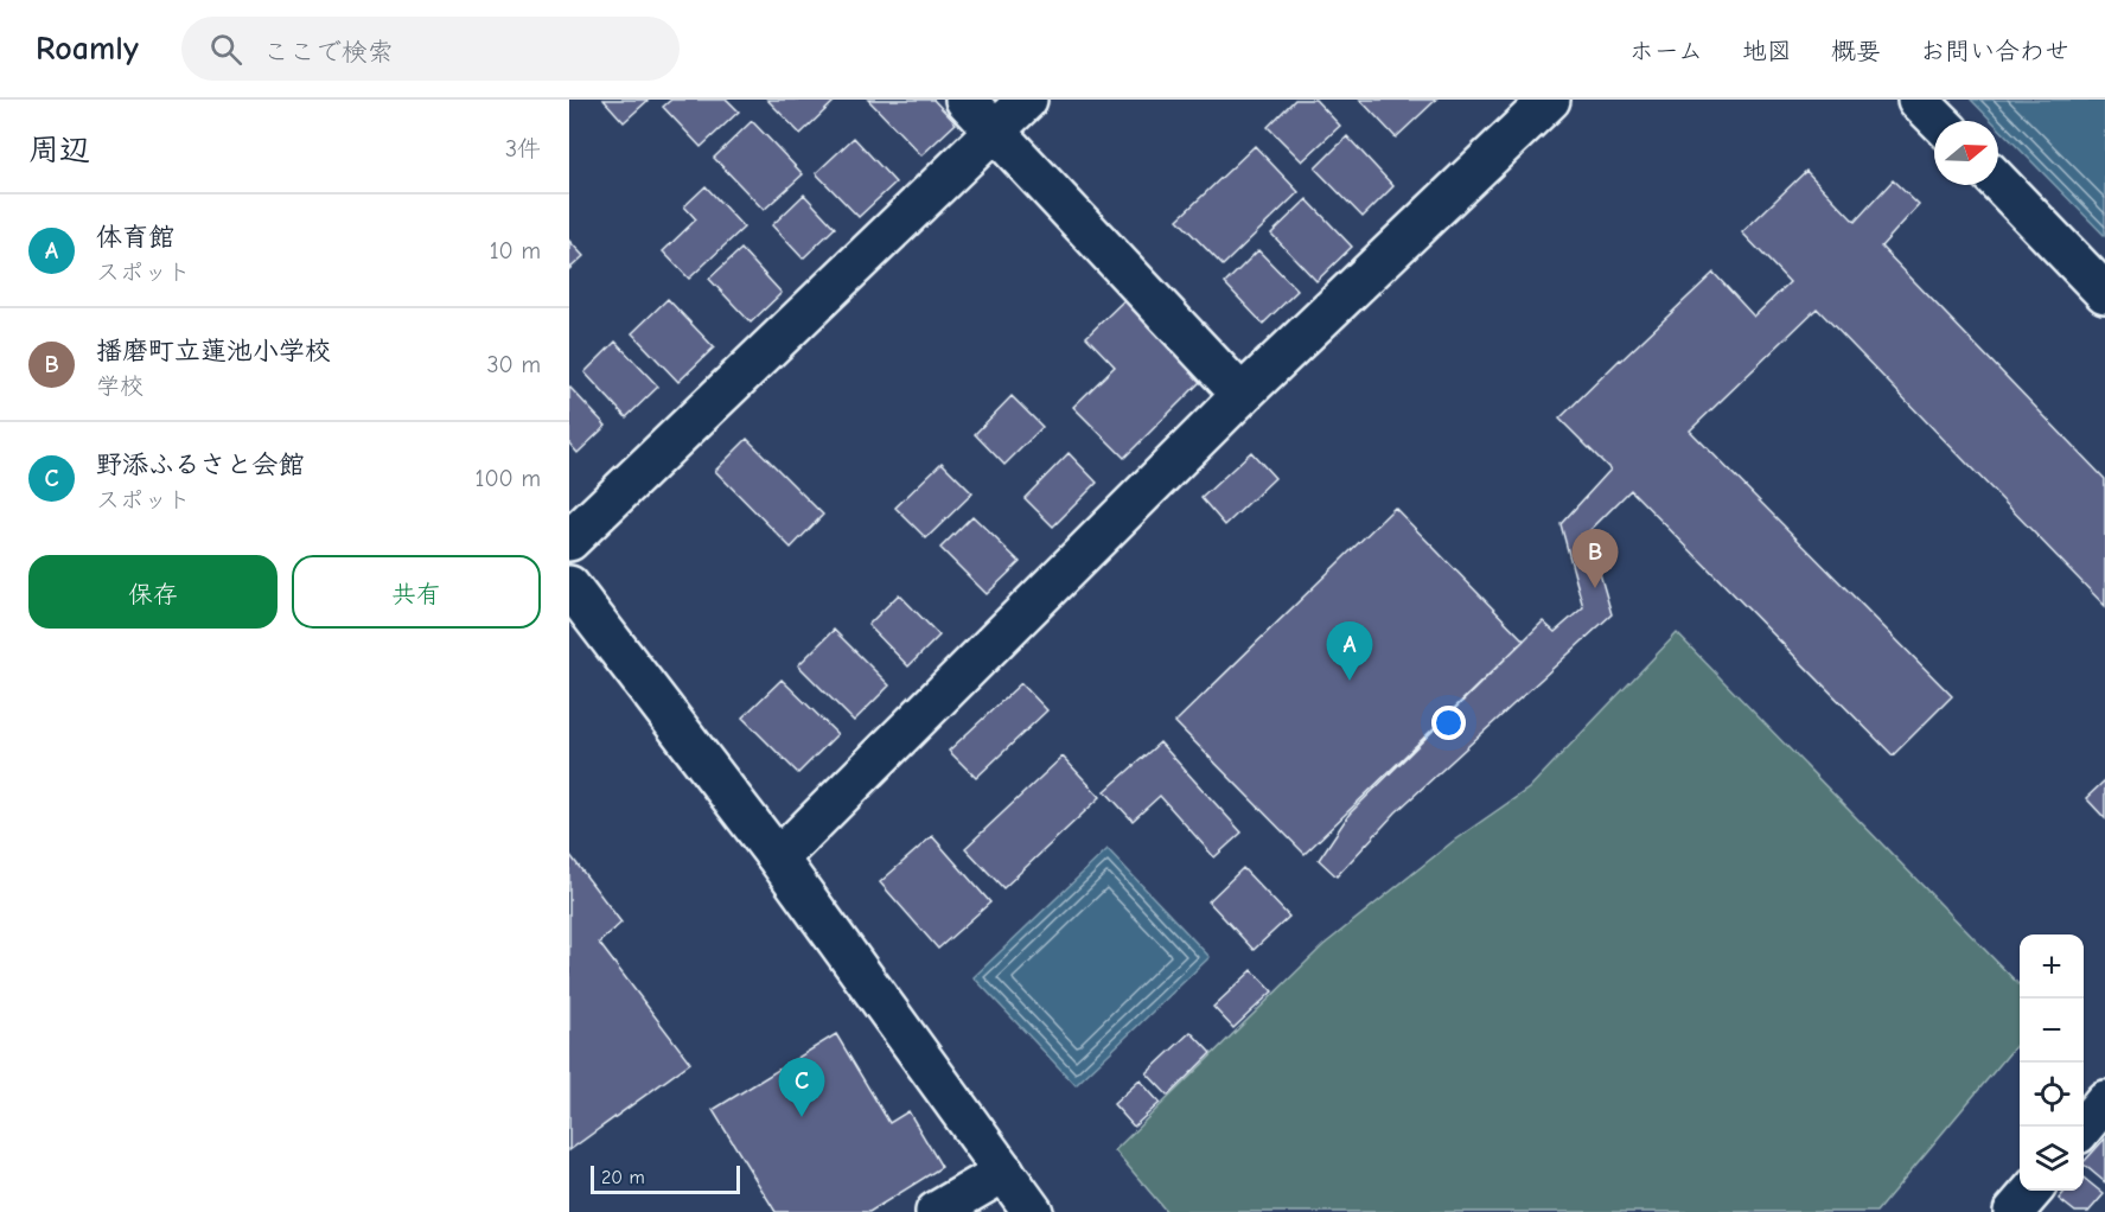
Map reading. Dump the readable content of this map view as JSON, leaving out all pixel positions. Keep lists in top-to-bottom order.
{
  "scale_bar": "20 m",
  "north": "right",
  "page": {
    "header": "Roamly",
    "search": "ここで検索",
    "nav": [
      "ホーム",
      "地図",
      "概要",
      "お問い合わせ"
    ],
    "heading": ["周辺", "3件"],
    "list": [
      {
        "mark": "A",
        "name": "体育館",
        "note": "スポット",
        "value": "10 m"
      },
      {
        "mark": "B",
        "name": "播磨町立蓮池小学校",
        "note": "学校",
        "value": "30 m"
      },
      {
        "mark": "C",
        "name": "野添ふるさと会館",
        "note": "スポット",
        "value": "100 m"
      }
    ],
    "pins": ["B", "A", "C"],
    "buttons": ["保存", "共有"],
    "map_buttons": ["+", "−"],
    "scale": "20 m"
  }
}
